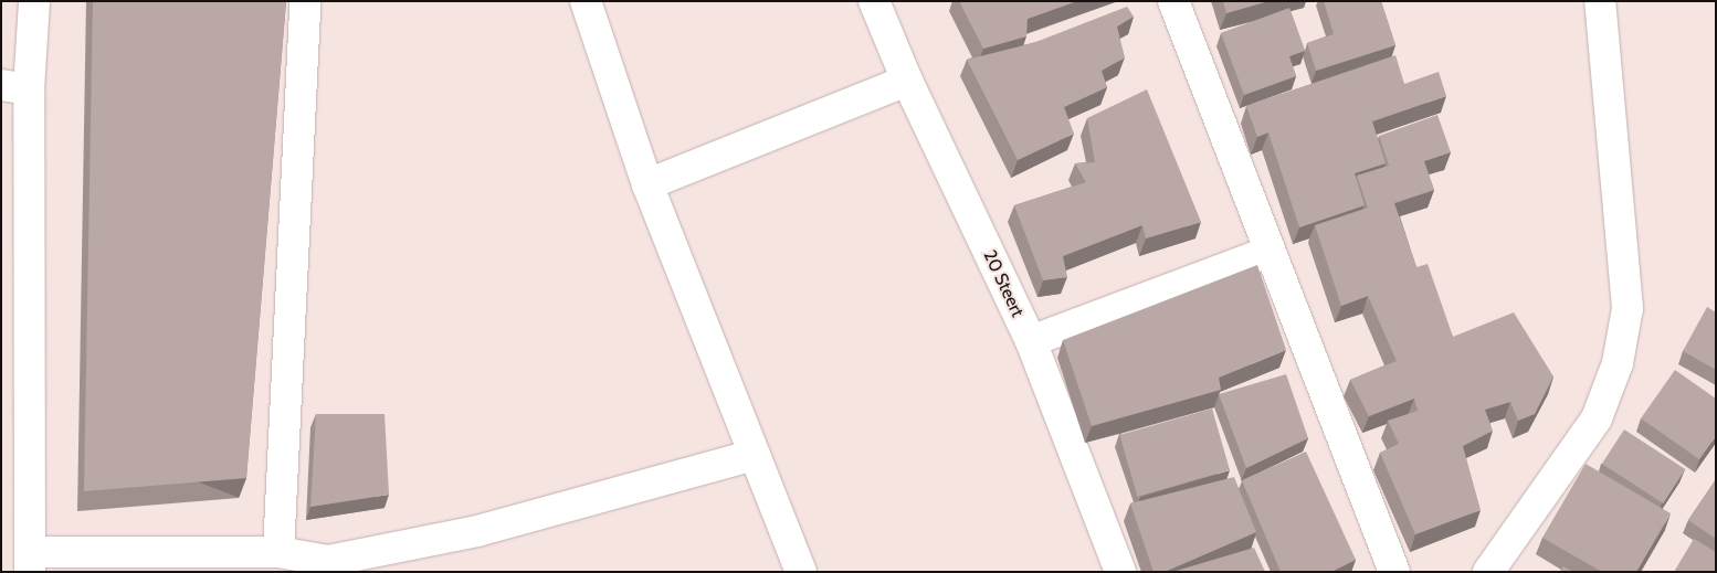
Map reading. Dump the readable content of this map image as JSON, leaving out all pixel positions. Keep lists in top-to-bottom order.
{
  "streets": {
    "street": ["20 Steert"]
  }
}
